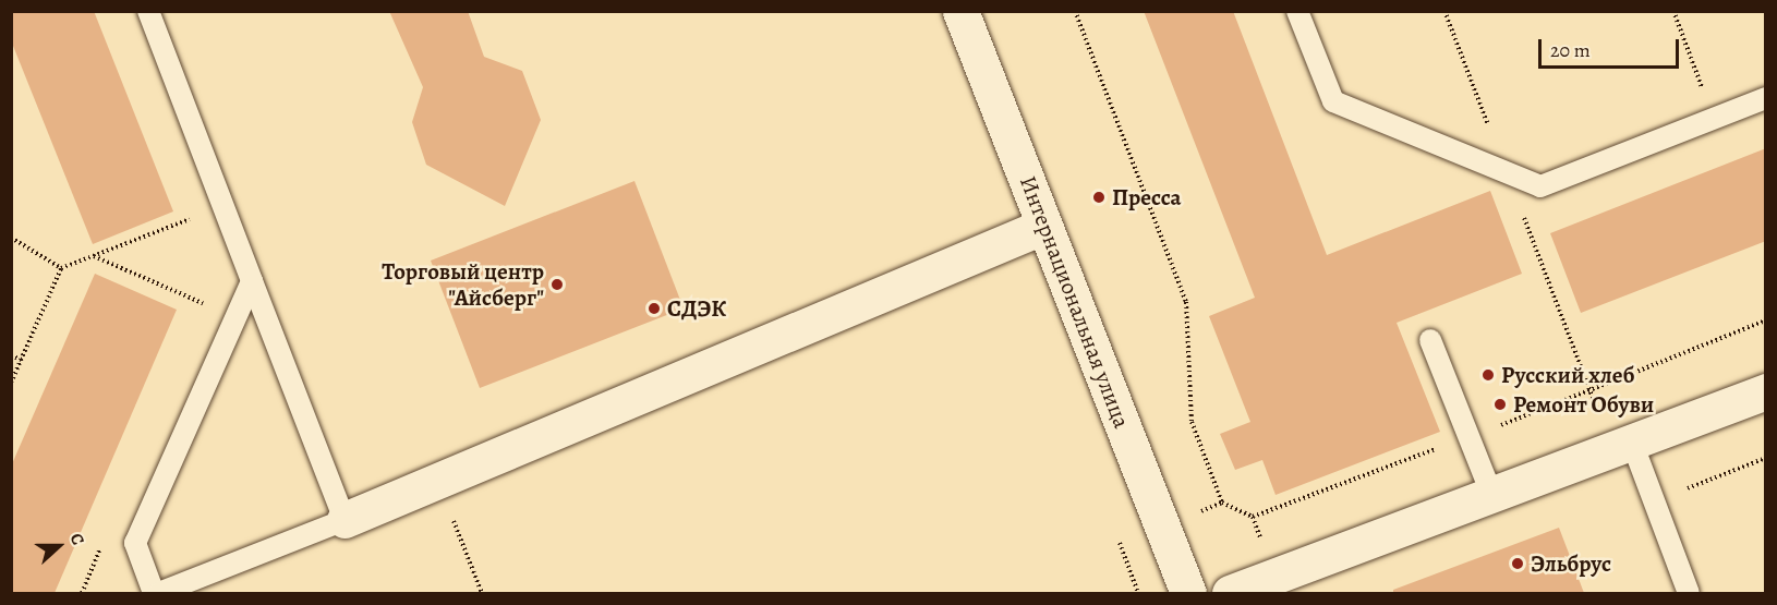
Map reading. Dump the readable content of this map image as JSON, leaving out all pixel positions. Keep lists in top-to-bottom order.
{
  "streets": {
    "street": ["Интернациональная улица"]
  },
  "places": [
    "Пресса",
    "Торговый центр \"Айсберг\"",
    "СДЭК",
    "Русский хлеб",
    "Ремонт Обуви",
    "Эльбрус"
  ],
  "scale_bar": "20 m",
  "north": "right"
}
